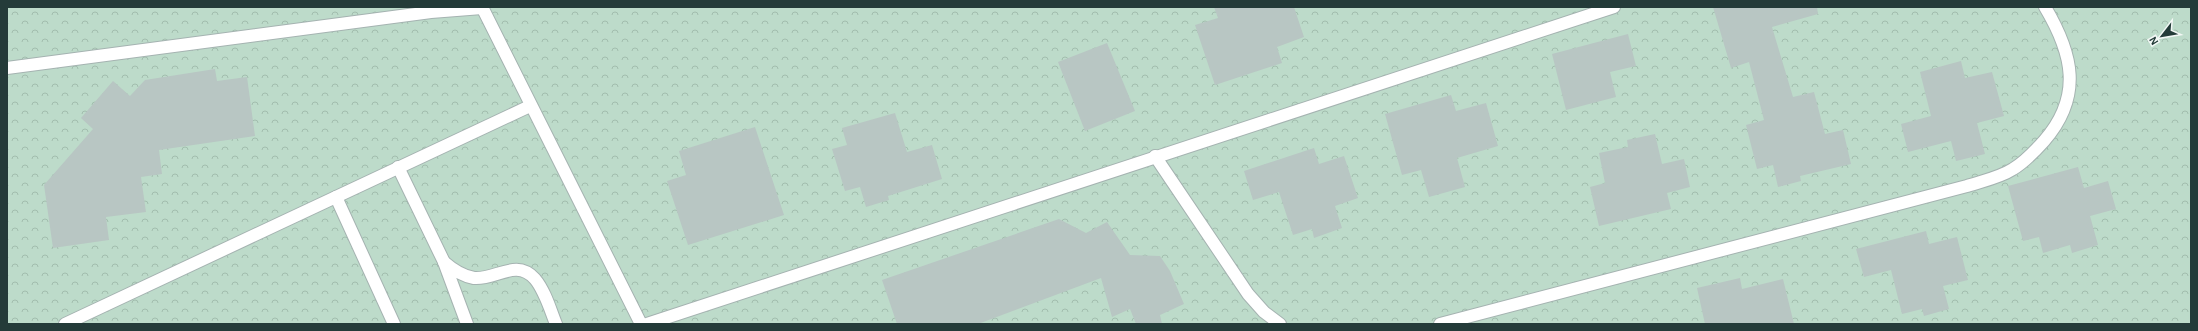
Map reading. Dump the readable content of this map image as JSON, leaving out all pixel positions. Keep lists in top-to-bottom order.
{
  "north": "bottom left"
}
